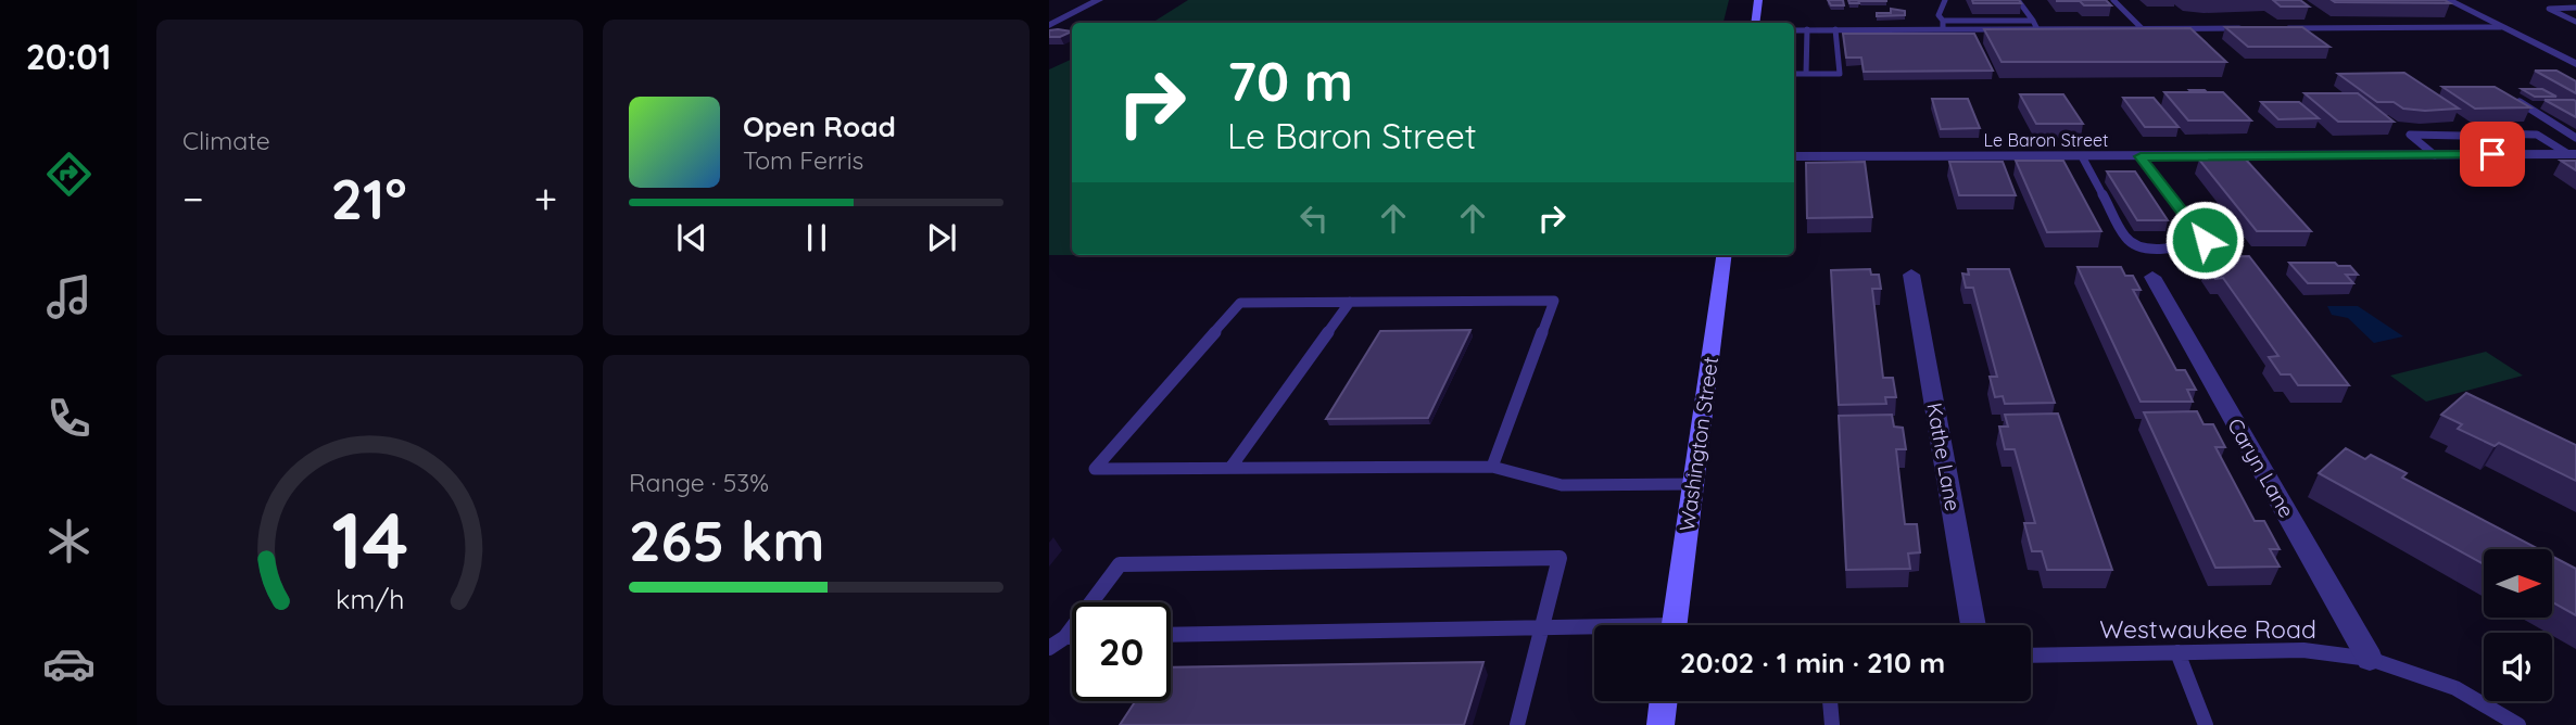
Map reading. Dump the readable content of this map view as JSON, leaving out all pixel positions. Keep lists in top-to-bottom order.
{
  "streets": {
    "main road": ["Washington Street"],
    "street": ["Le Baron Street", "Kathe Lane", "Caryn Lane"],
    "lane": ["Westwaukee Road"]
  },
  "crossings": [
    ["Caryn Lane", "Westwaukee Road"]
  ],
  "north": "right",
  "page": {
    "tabs": "20:01",
    "tile": [
      "Climate",
      ["Range · 53%", "265 km"]
    ],
    "turn": ["70 m", "Le Baron Street"],
    "song": ["Open Road", "Tom Ferris"],
    "heat": ["−", "21°", "+"],
    "limit": "20",
    "trip": "20:02 · 1 min · 210 m",
    "gauge": ["14", "km/h"]
  }
}
